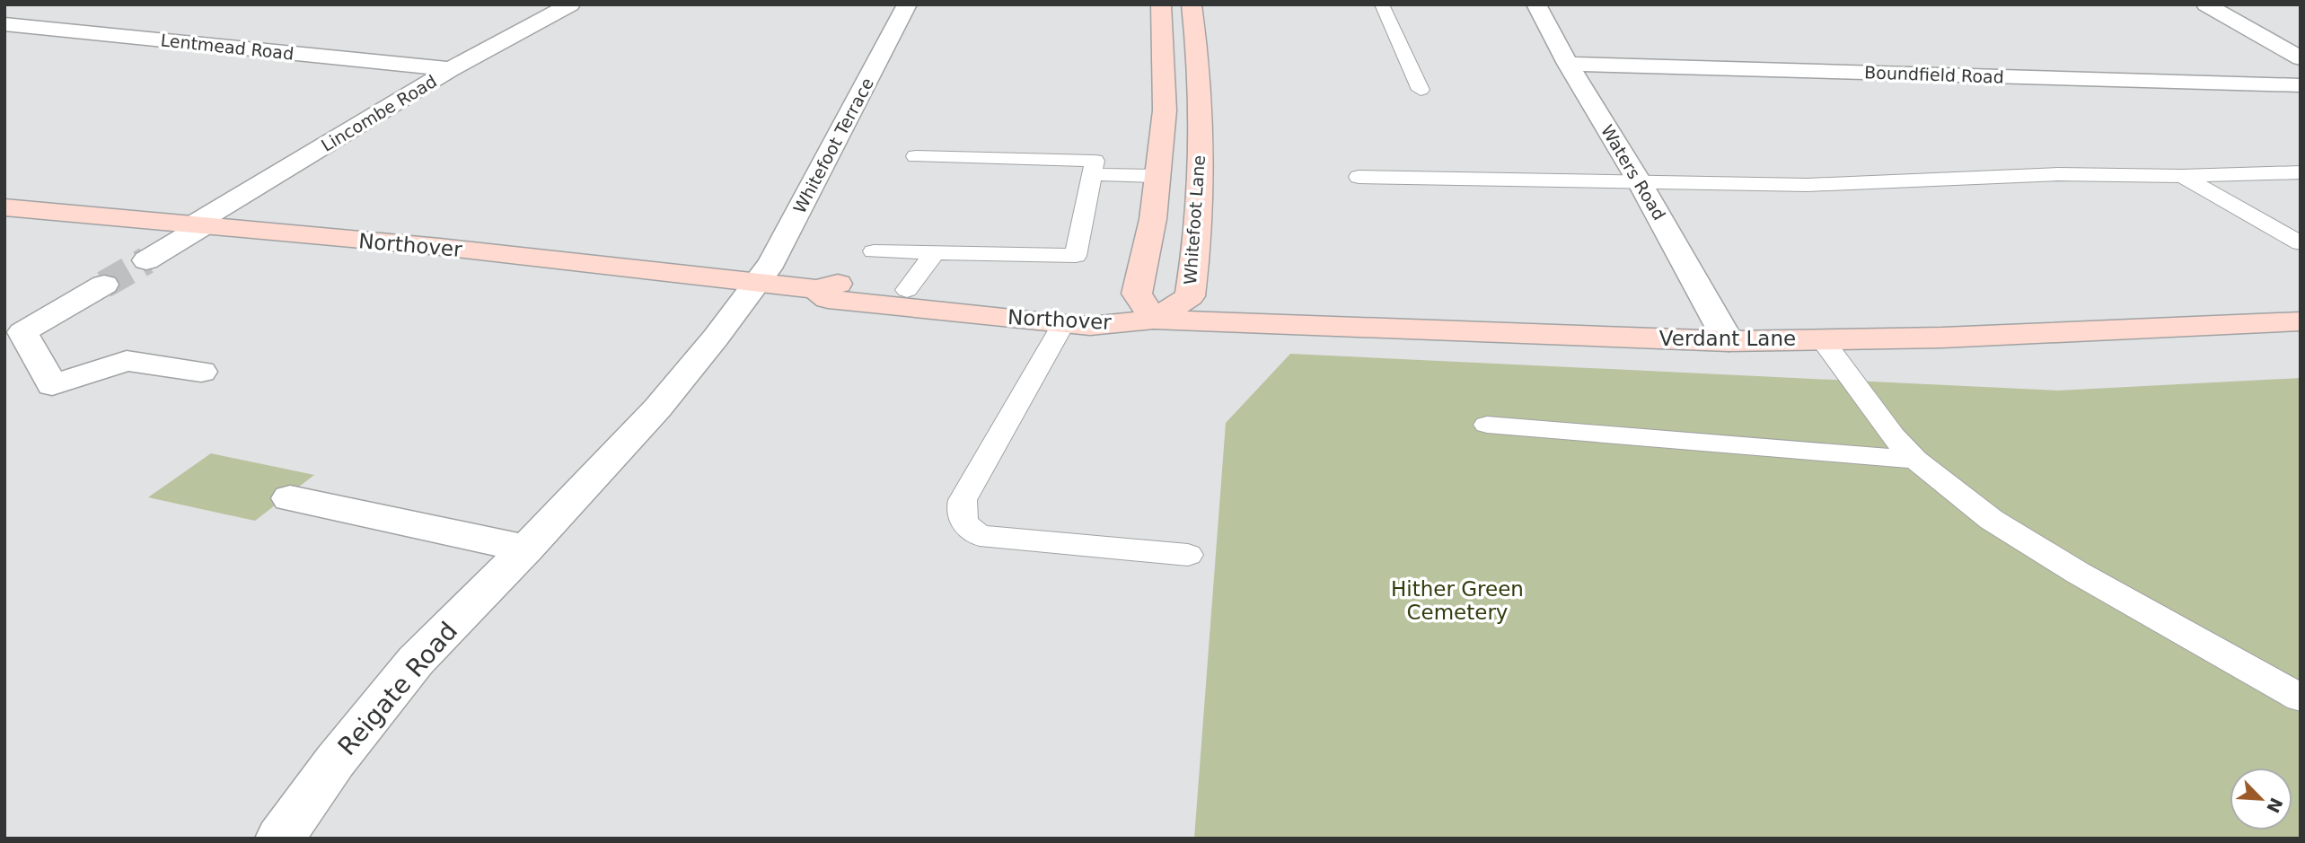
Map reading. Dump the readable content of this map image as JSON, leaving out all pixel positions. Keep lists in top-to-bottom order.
{
  "streets": {
    "street": [
      "Lentmead Road",
      "Boundfield Road",
      "Lincombe Road",
      "Whitefoot Terrace",
      "Waters Road",
      "Whitefoot Lane",
      "Northover",
      "Verdant Lane",
      "Reigate Road"
    ]
  },
  "crossings": [
    ["Lentmead Road", "Lincombe Road"],
    ["Boundfield Road", "Waters Road"],
    ["Lincombe Road", "Northover"],
    ["Whitefoot Terrace", "Northover"],
    ["Whitefoot Terrace", "Reigate Road"],
    ["Waters Road", "Verdant Lane"],
    ["Whitefoot Lane", "Northover"],
    ["Whitefoot Lane", "Verdant Lane"],
    ["Northover", "Verdant Lane"],
    ["Northover", "Reigate Road"]
  ],
  "parks": ["Hither Green Cemetery"],
  "north": "bottom right"
}
